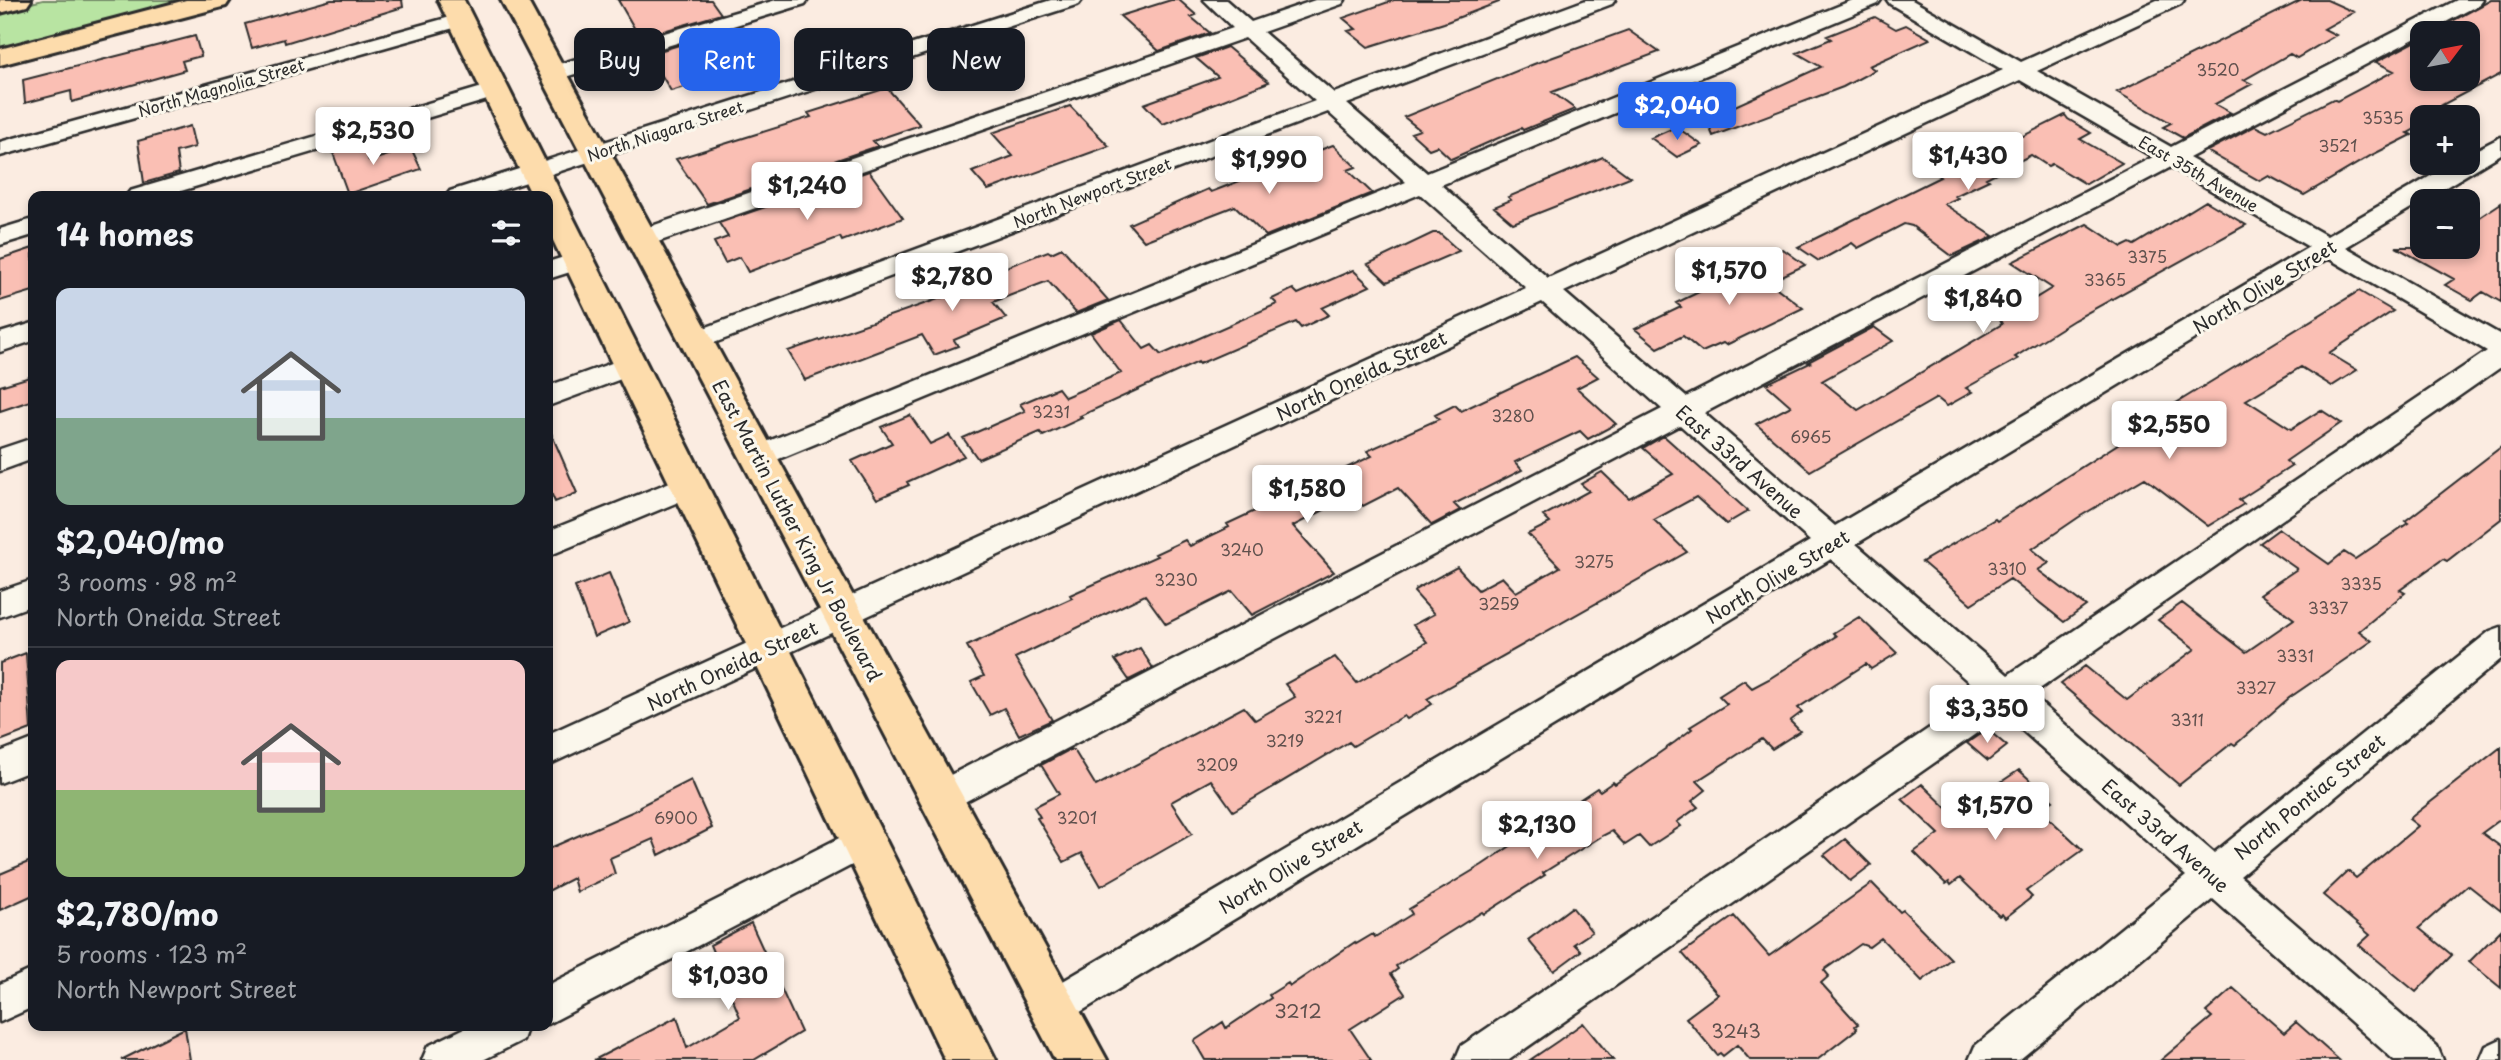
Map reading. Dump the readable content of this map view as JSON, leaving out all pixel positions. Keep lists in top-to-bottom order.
{
  "streets": {
    "main road": ["East Martin Luther King Jr Boulevard"],
    "street": [
      "North Magnolia Street",
      "North Niagara Street",
      "East 35th Avenue",
      "North Newport Street",
      "North Olive Street",
      "North Oneida Street",
      "East 33rd Avenue",
      "North Pontiac Street"
    ]
  },
  "crossings": [
    ["North Niagara Street", "East Martin Luther King Jr Boulevard"],
    ["East 35th Avenue", "North Olive Street"],
    ["East 35th Avenue", "North Oneida Street"],
    ["North Newport Street", "East 33rd Avenue"],
    ["North Newport Street", "East Martin Luther King Jr Boulevard"],
    ["North Olive Street", "East 33rd Avenue"],
    ["North Olive Street", "East Martin Luther King Jr Boulevard"],
    ["North Oneida Street", "East 33rd Avenue"],
    ["North Oneida Street", "East Martin Luther King Jr Boulevard"],
    ["East 33rd Avenue", "North Pontiac Street"]
  ],
  "house_numbers": [
    "3520",
    "3535",
    "3521",
    "3375",
    "3365",
    "3231",
    "3280",
    "6965",
    "3240",
    "3275",
    "3310",
    "3230",
    "3335",
    "3259",
    "3337",
    "3331",
    "3327",
    "3221",
    "3311",
    "3219",
    "3209",
    "6900",
    "3201",
    "3212",
    "3243"
  ],
  "north": "top right",
  "page": {
    "map_buttons": ["+", "−"],
    "chip": [
      "Buy",
      "Rent",
      "Filters",
      "New"
    ],
    "price": [
      "$2,040",
      "$2,530",
      "$1,430",
      "$1,990",
      "$1,240",
      "$1,570",
      "$2,780",
      "$1,840",
      "$2,550",
      "$1,580",
      "$3,350",
      "$1,570",
      "$2,130",
      "$1,030"
    ],
    "heading": "14 homes",
    "list": [
      {
        "name": "$2,040/mo",
        "note": "3 rooms · 98 m² · North Oneida Street"
      },
      {
        "name": "$2,780/mo",
        "note": "5 rooms · 123 m² · North Newport Street"
      }
    ]
  }
}
